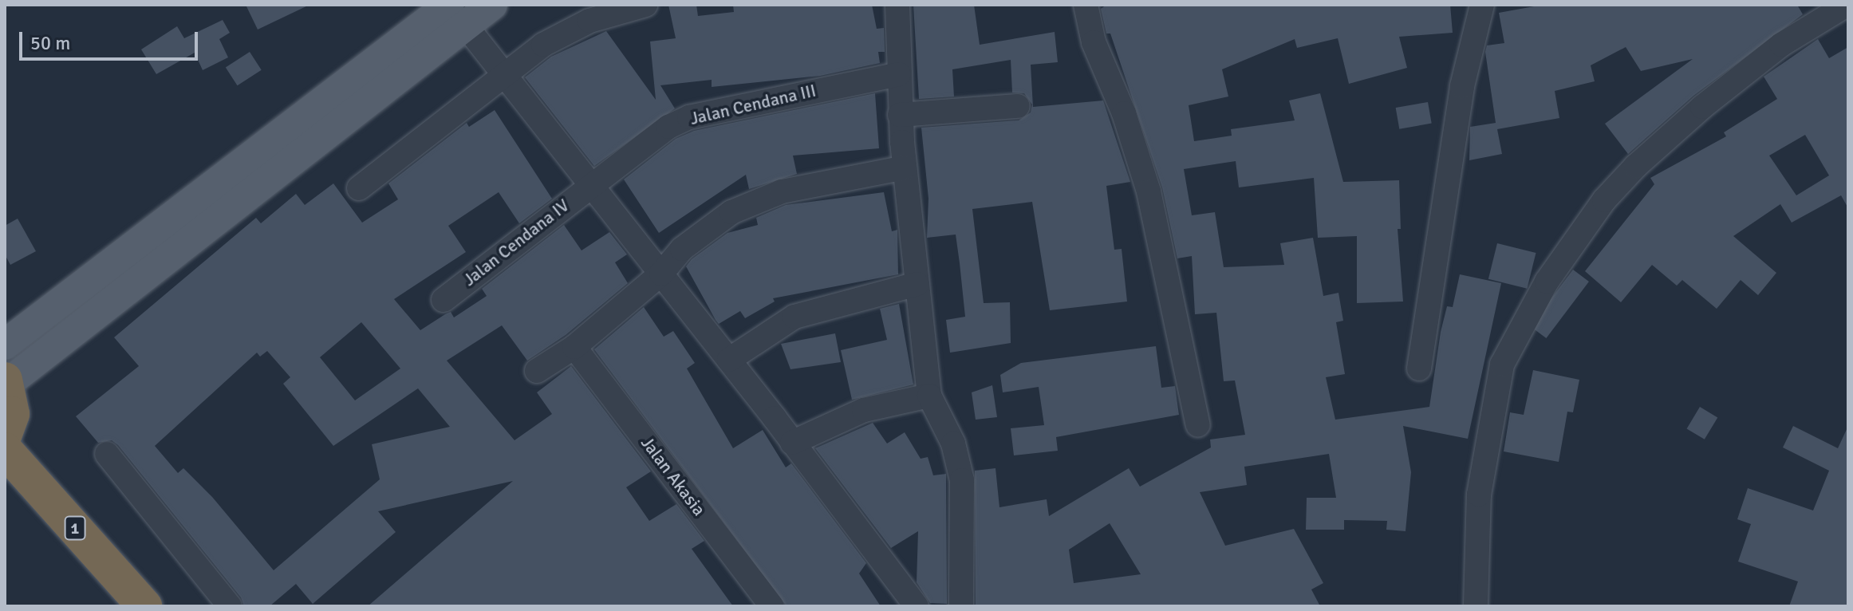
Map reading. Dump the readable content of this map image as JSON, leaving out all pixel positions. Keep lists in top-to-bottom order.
{
  "streets": {
    "highway": ["1"],
    "street": ["Jalan Cendana III", "Jalan Cendana IV", "Jalan Akasia"]
  },
  "crossings": [
    ["Jalan Cendana III", "Jalan Cendana IV"]
  ],
  "scale_bar": "50 m"
}
